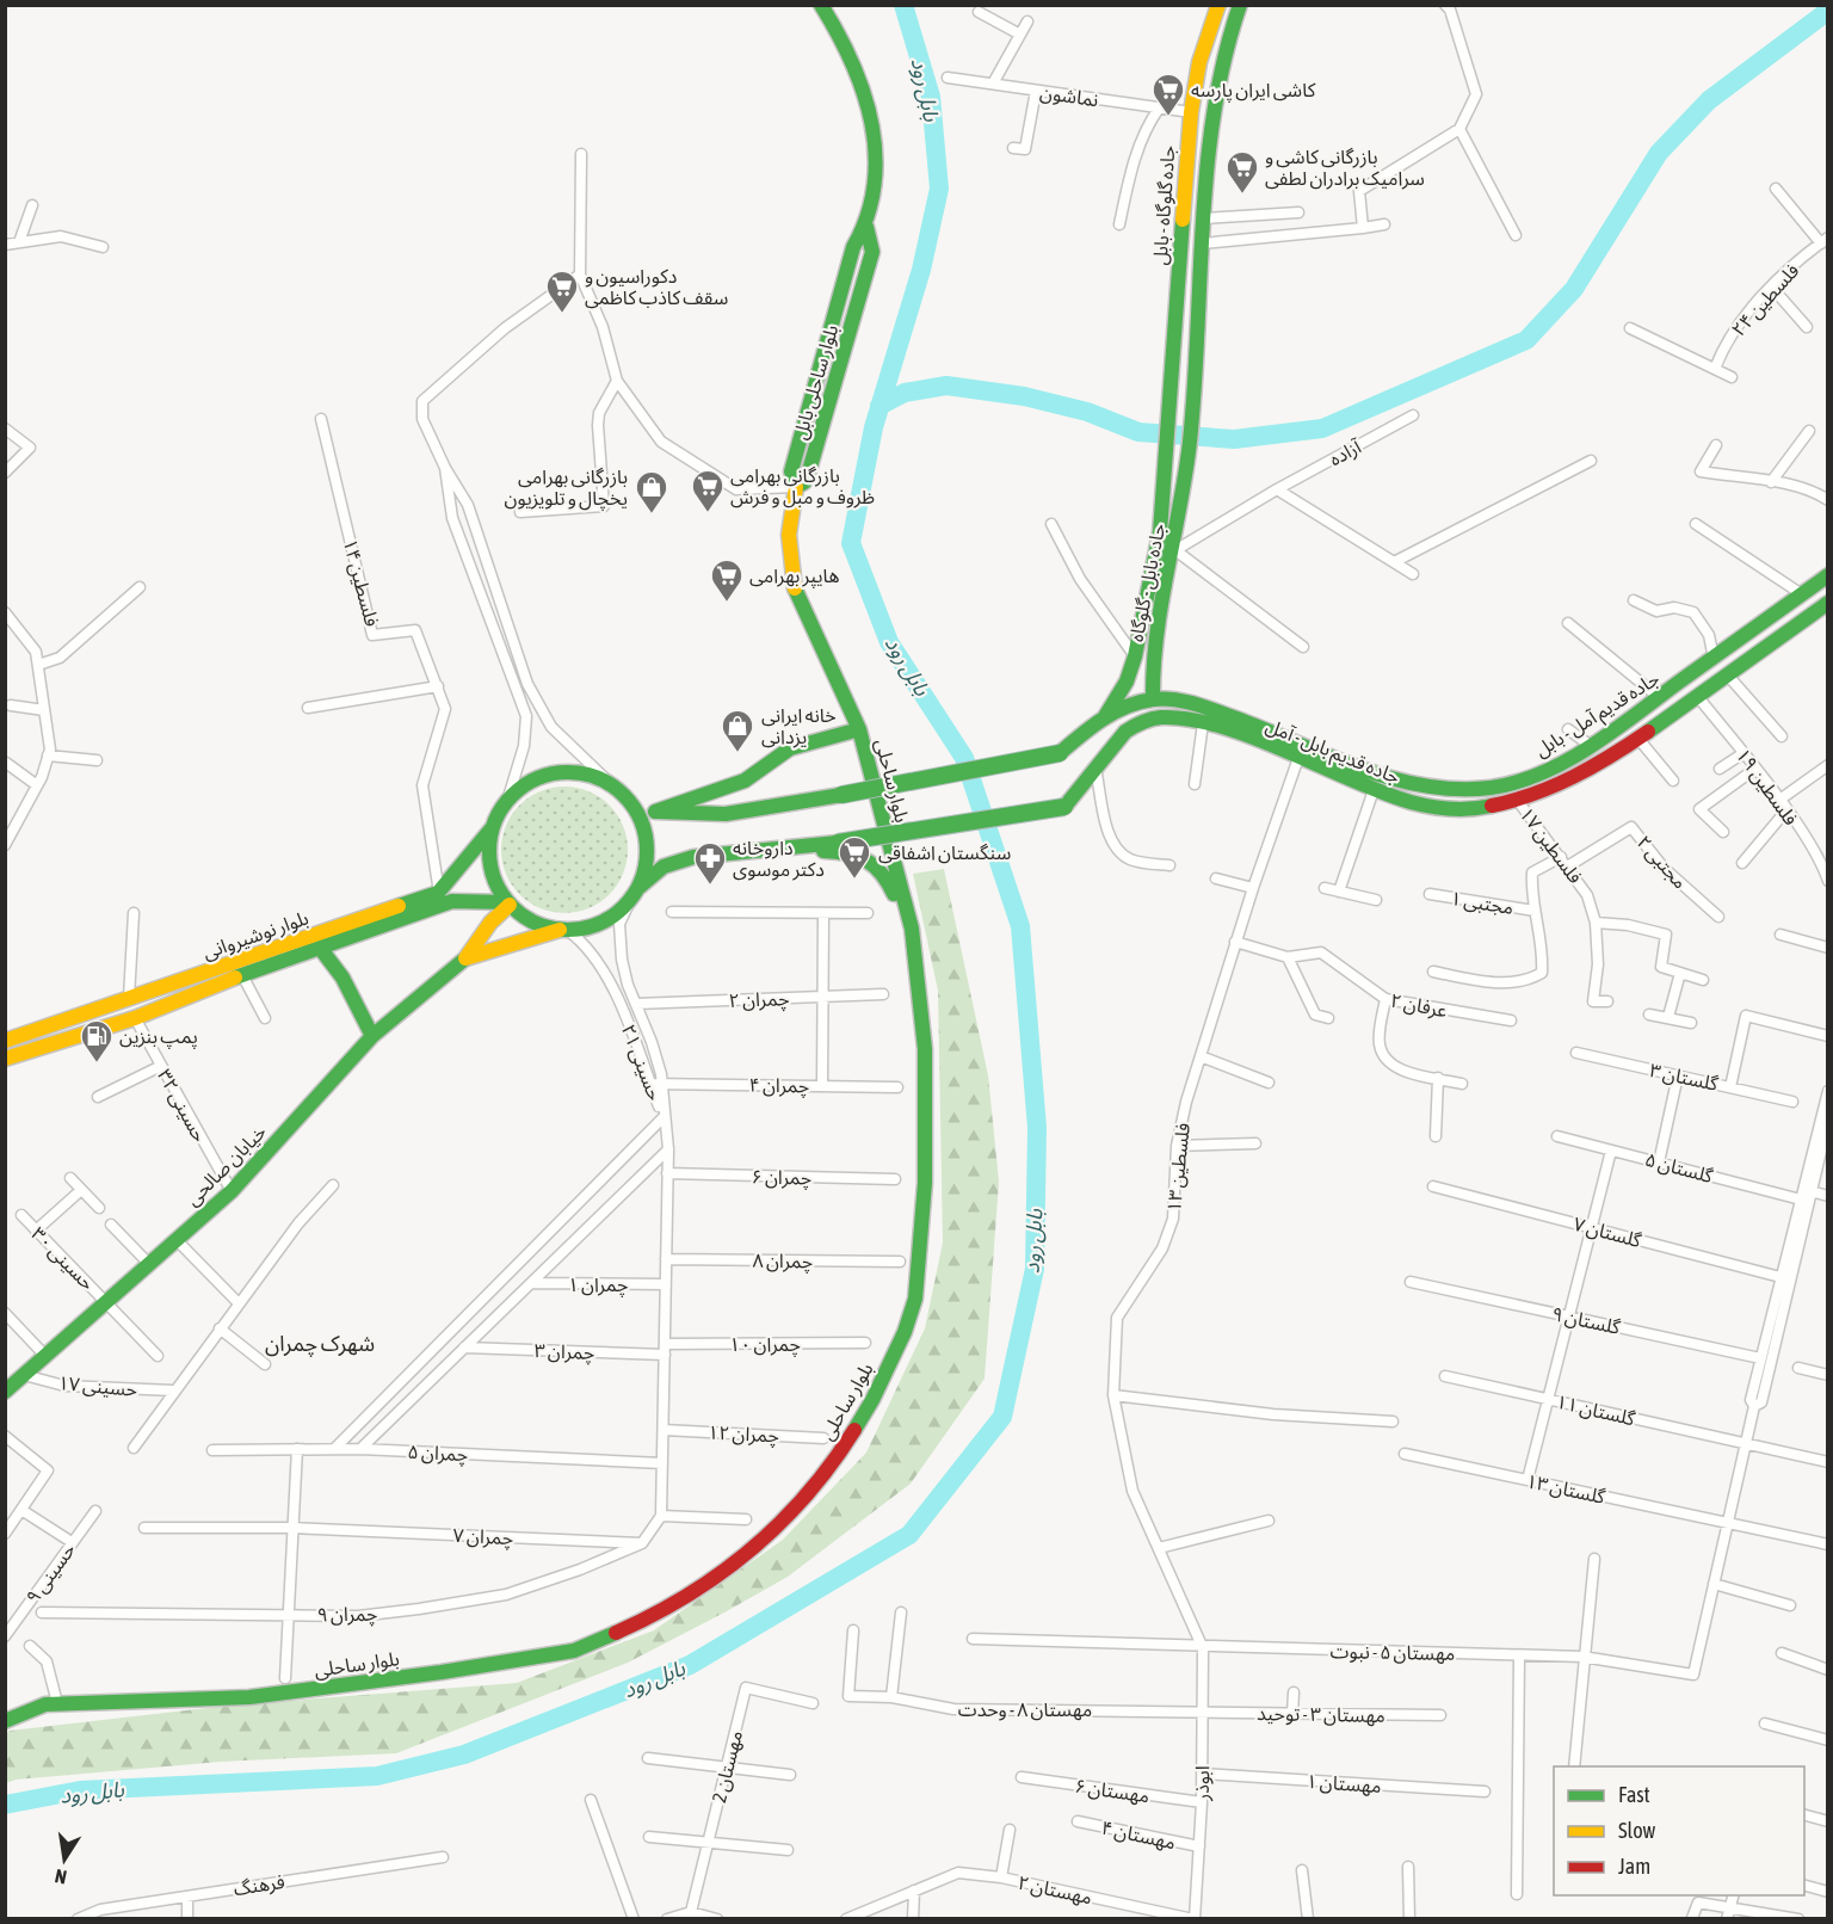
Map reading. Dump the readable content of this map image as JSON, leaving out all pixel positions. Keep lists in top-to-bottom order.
{
  "streets": {
    "main road": [
      "جاده گلوگاه - بابل",
      "بلوار ساحلی بابل",
      "جاده بابل - گلوگاه",
      "جاده قدیم آمل - بابل",
      "جاده قدیم بابل - آمل",
      "بلوار ساحلی",
      "بلوار نوشیروانی",
      "خيابان صالحی"
    ],
    "street": [
      "نماشون",
      "فلسطین ۲۴",
      "آزاده",
      "فلسطین ۱۴",
      "فلسطین ۱۹",
      "فلسطین ۱۷",
      "مجتبی ۲",
      "مجتبی ۱",
      "چمران ۲",
      "عرفان ۲",
      "حسینی ۲۱",
      "گلستان ۳",
      "چمران ۴",
      "حسینی ۳۲",
      "فلسطین ۱۳",
      "گلستان ۵",
      "چمران ۶",
      "گلستان ۷",
      "حسینی ۳۰",
      "چمران ۸",
      "چمران ۱",
      "گلستان ۹",
      "چمران ۱۰",
      "چمران ۳",
      "حسینی ۱۷",
      "گلستان ۱۱",
      "چمران ۱۲",
      "چمران ۵",
      "گلستان ۱۳",
      "چمران ۷",
      "حسینی ٩",
      "چمران ۹",
      "مهستان ۵ - نبوت",
      "مهستان ۸ - وحدت",
      "مهستان ۳ - توحید",
      "مهستان 2",
      "ابوذر",
      "مهستان ۱",
      "مهستان ۶",
      "مهستان ۴",
      "فرهنگ",
      "مهستان ۲"
    ]
  },
  "crossings": [
    ["نماشون", "جاده گلوگاه - بابل"],
    ["بلوار ساحلی بابل", "بلوار ساحلی"],
    ["آزاده", "جاده بابل - گلوگاه"],
    ["فلسطین ۱۴", "بلوار نوشیروانی"],
    ["جاده بابل - گلوگاه", "جاده قدیم آمل - بابل"],
    ["جاده بابل - گلوگاه", "جاده قدیم بابل - آمل"],
    ["جاده قدیم آمل - بابل", "جاده قدیم بابل - آمل"],
    ["جاده قدیم بابل - آمل", "فلسطین ۱۹"],
    ["جاده قدیم بابل - آمل", "فلسطین ۱۷"],
    ["جاده قدیم بابل - آمل", "فلسطین ۱۳"],
    ["فلسطین ۱۷", "مجتبی ۲"],
    ["بلوار نوشیروانی", "حسینی ۲۱"],
    ["بلوار نوشیروانی", "حسینی ۳۲"],
    ["چمران ۲", "حسینی ۲۱"],
    ["حسینی ۲۱", "چمران ۴"],
    ["حسینی ۳۲", "خيابان صالحی"],
    ["خيابان صالحی", "حسینی ۳۰"],
    ["خيابان صالحی", "حسینی ۱۷"],
    ["فلسطین ۱۳", "مهستان ۵ - نبوت"],
    ["فلسطین ۱۳", "ابوذر"],
    ["چمران ۱۰", "چمران ۳"],
    ["چمران ۷", "چمران ۹"],
    ["مهستان ۵ - نبوت", "ابوذر"],
    ["مهستان ۸ - وحدت", "مهستان ۳ - توحید"],
    ["مهستان ۸ - وحدت", "ابوذر"],
    ["مهستان ۳ - توحید", "ابوذر"],
    ["ابوذر", "مهستان ۱"],
    ["ابوذر", "مهستان ۶"],
    ["ابوذر", "مهستان ۴"],
    ["ابوذر", "مهستان ۲"]
  ],
  "districts": ["شهرک چمران"],
  "water": ["بابل رود"],
  "places": {
    "supermarket": [
      "کاشی ایران پارسه",
      "بازرگانی کاشی و سرامیک برادران لطفی",
      "دکوراسیون و سقف کاذب کاظمی",
      "بازرگانی بهرامی ظروف و مبل و فرش",
      "هایپر بهرامی",
      "سنگستان اشفاقی"
    ],
    "shop": ["بازرگانی بهرامی یخچال و تلویزیون", "خانه ایرانی یزدانی"],
    "pharmacy": ["داروخانه دکتر موسوی"],
    "fuel station": ["پمپ بنزین"]
  },
  "legend": ["Fast", "Slow", "Jam"],
  "north": "bottom"
}
